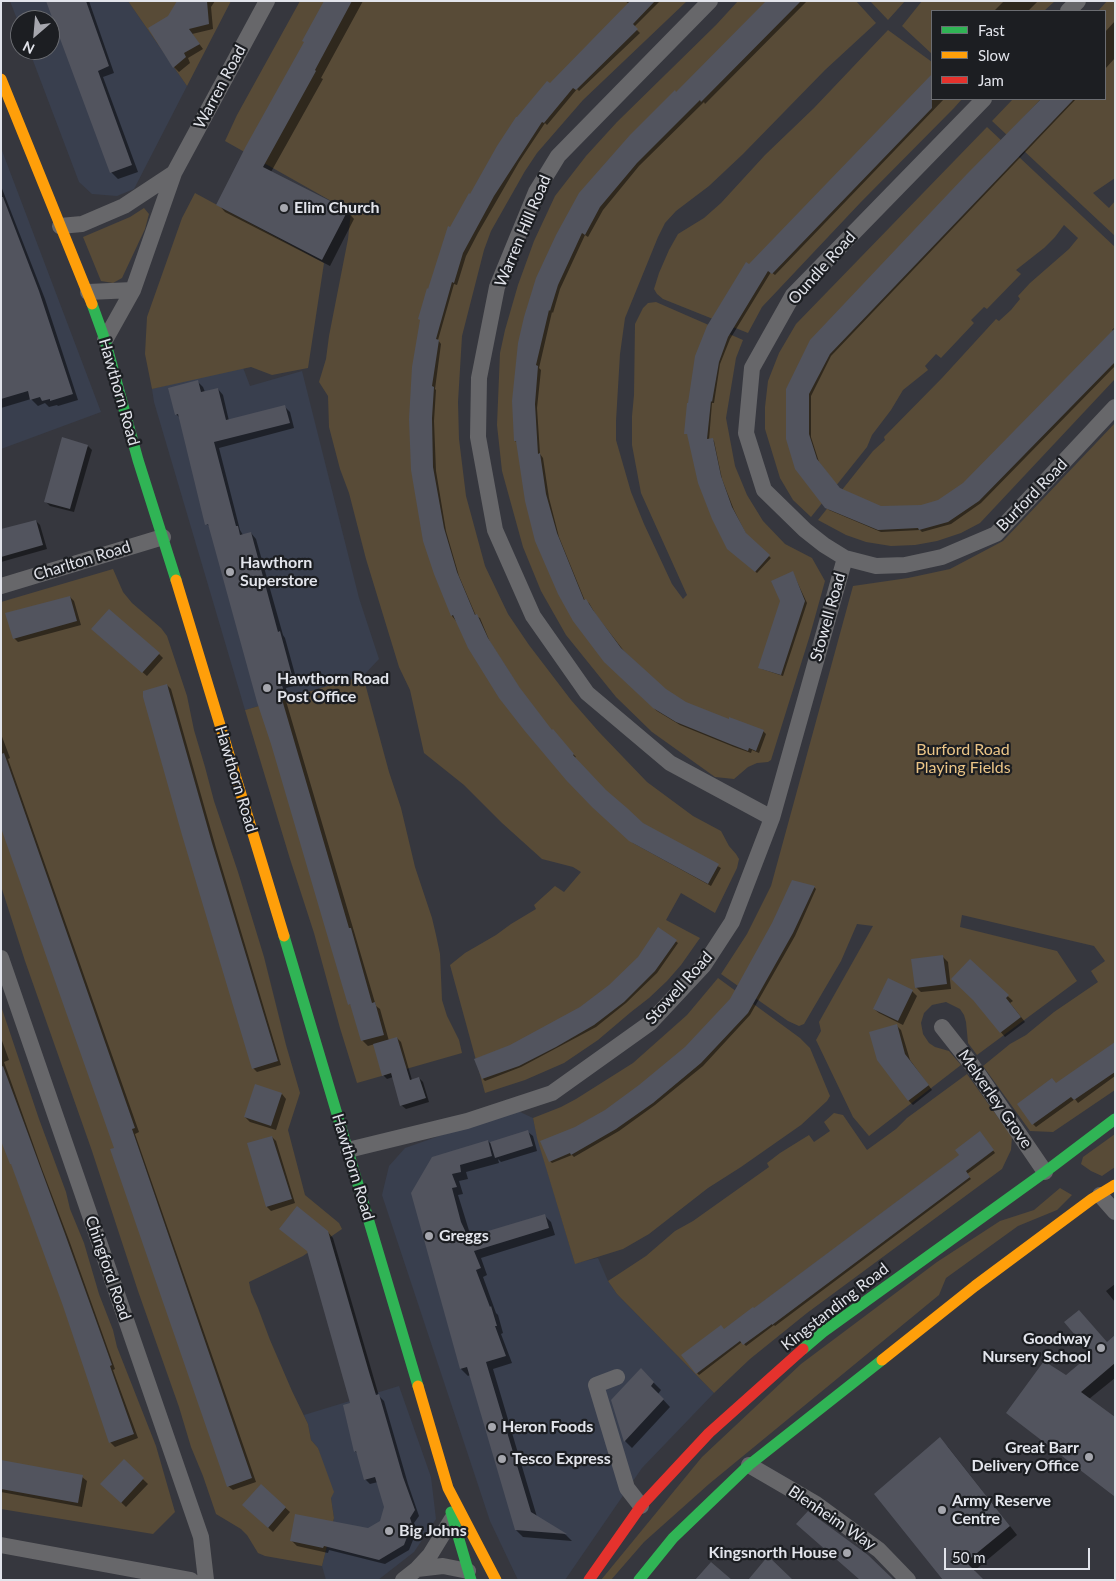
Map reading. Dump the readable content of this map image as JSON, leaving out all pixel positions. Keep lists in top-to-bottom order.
{
  "streets": {
    "street": [
      "Warren Road",
      "Warren Hill Road",
      "Oundle Road",
      "Hawthorn Road",
      "Burford Road",
      "Charlton Road",
      "Stowell Road",
      "Melverley Grove",
      "Chingford Road",
      "Kingstanding Road",
      "Blenheim Way"
    ]
  },
  "crossings": [
    ["Warren Road", "Hawthorn Road"],
    ["Warren Hill Road", "Stowell Road"],
    ["Oundle Road", "Burford Road"],
    ["Oundle Road", "Stowell Road"],
    ["Hawthorn Road", "Charlton Road"],
    ["Hawthorn Road", "Stowell Road"],
    ["Burford Road", "Stowell Road"],
    ["Melverley Grove", "Kingstanding Road"]
  ],
  "parks": ["Burford Road Playing Fields"],
  "places": [
    "Elim Church",
    "Hawthorn Superstore",
    "Hawthorn Road Post Office",
    "Greggs",
    "Goodway Nursery School",
    "Heron Foods",
    "Great Barr Delivery Office",
    "Tesco Express",
    "Army Reserve Centre",
    "Big Johns",
    "Kingsnorth House"
  ],
  "legend": ["Fast", "Slow", "Jam"],
  "scale_bar": "50 m",
  "north": "bottom left"
}
